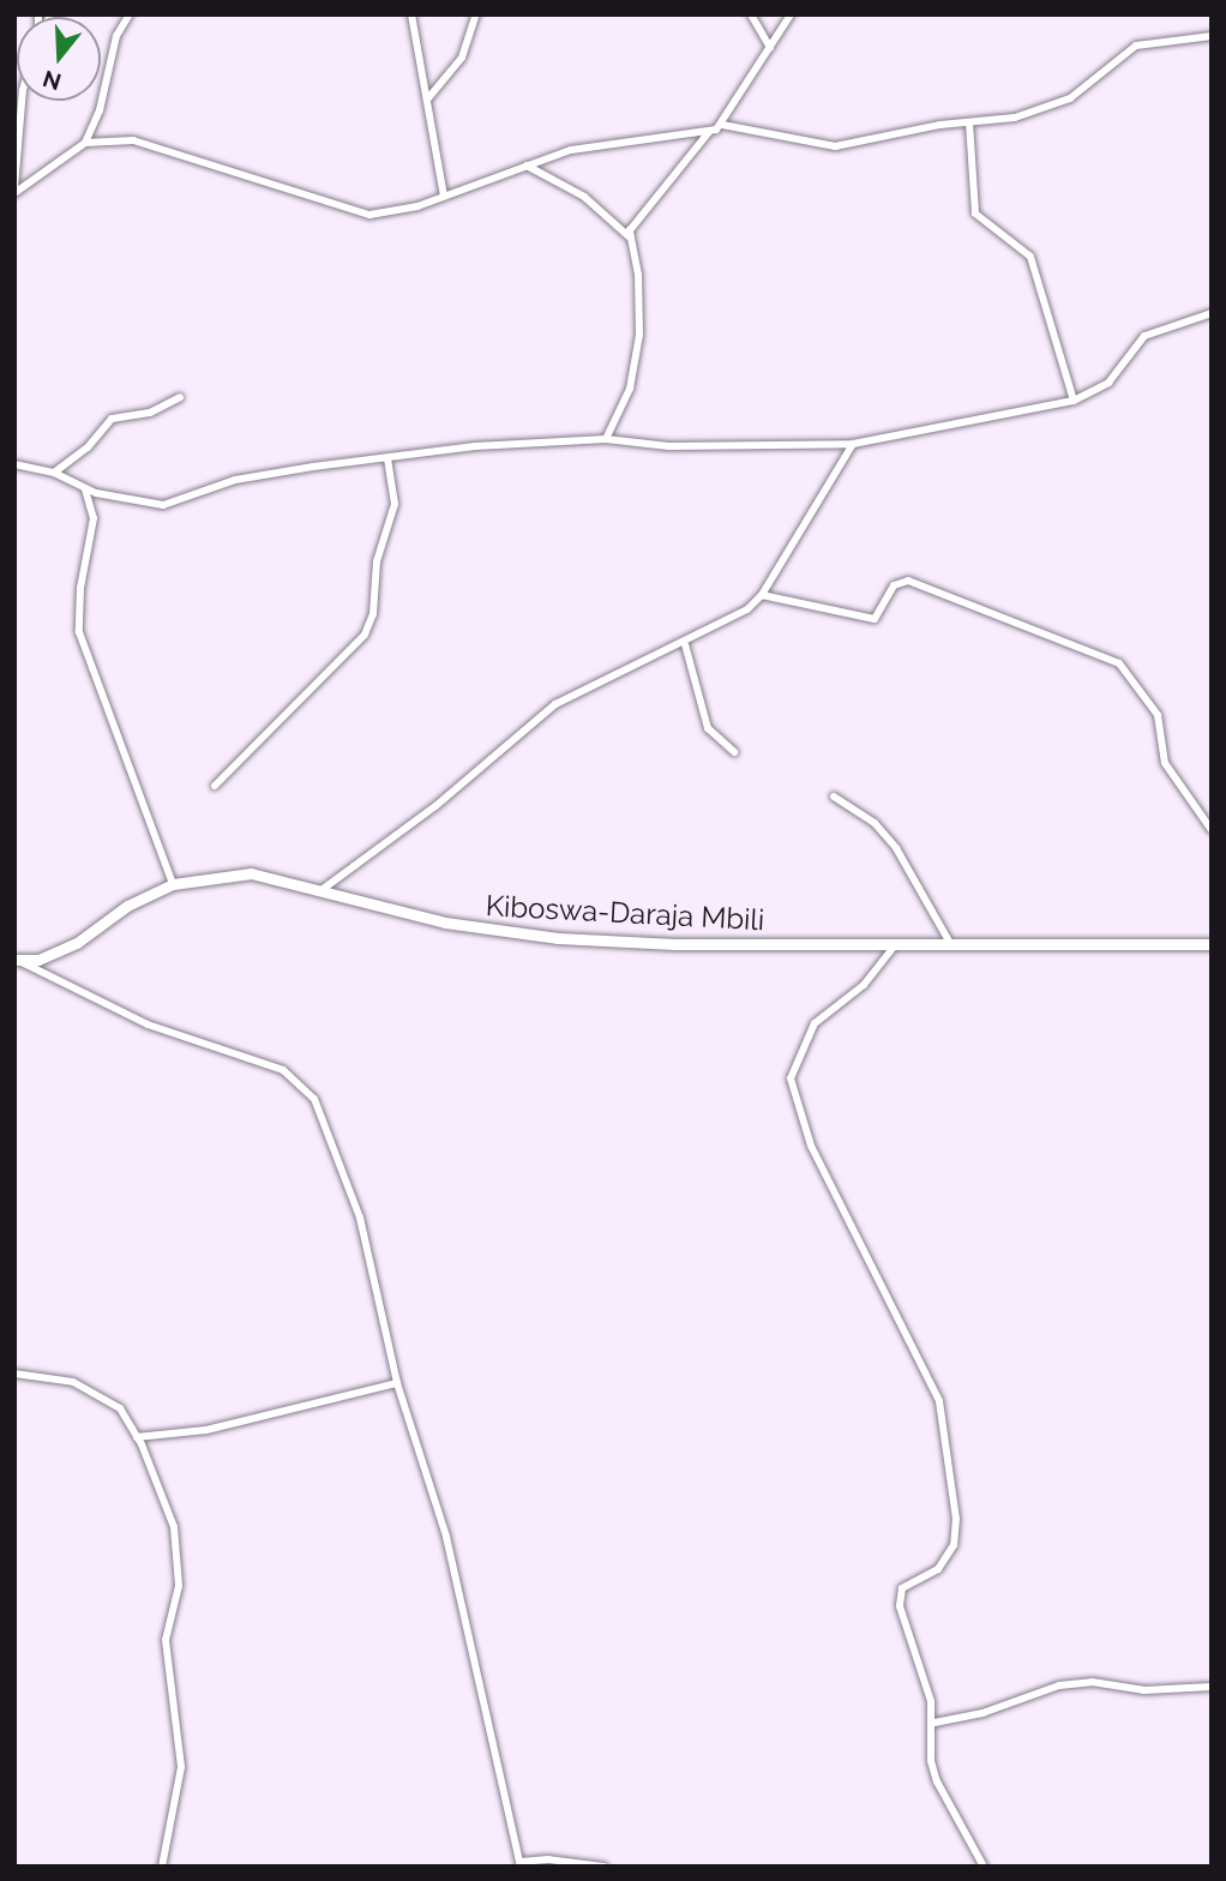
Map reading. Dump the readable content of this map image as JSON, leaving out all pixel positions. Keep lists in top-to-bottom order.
{
  "streets": {
    "main road": ["Kiboswa-Daraja Mbili"]
  },
  "north": "bottom"
}
